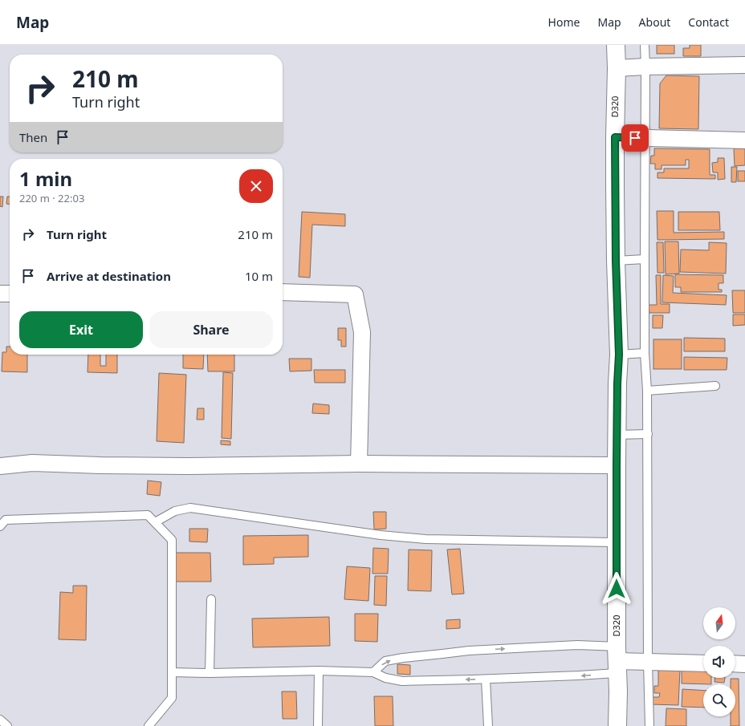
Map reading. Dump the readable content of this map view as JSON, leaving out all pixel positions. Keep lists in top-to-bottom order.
{
  "streets": {
    "street": ["D320"]
  },
  "north": "top",
  "page": {
    "header": "Map",
    "nav": [
      "Home",
      "Map",
      "About",
      "Contact"
    ],
    "turn": ["210 m", "Turn right"],
    "then": "Then",
    "heading": ["1 min", "220 m · 22:03"],
    "list": [
      {
        "name": "Turn right",
        "value": "210 m"
      },
      {
        "name": "Arrive at destination",
        "value": "10 m"
      }
    ],
    "buttons": ["Exit", "Share"]
  }
}
